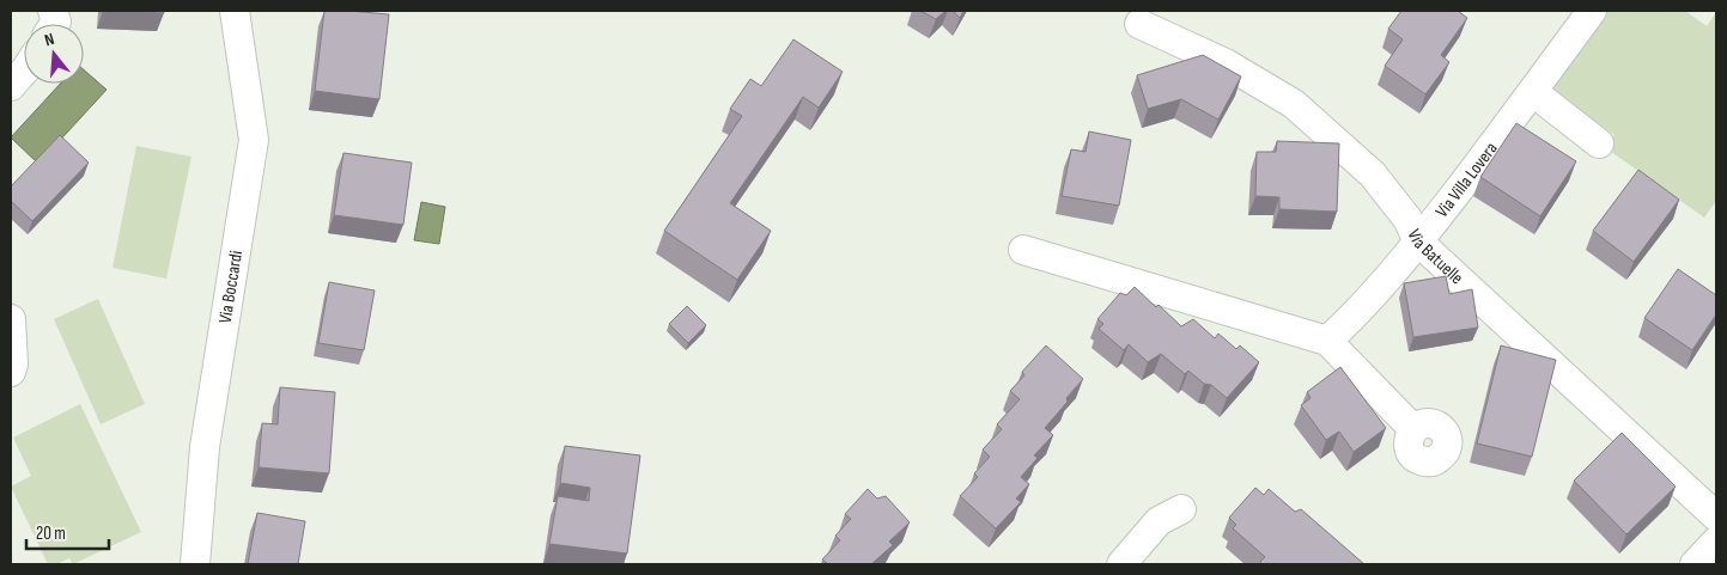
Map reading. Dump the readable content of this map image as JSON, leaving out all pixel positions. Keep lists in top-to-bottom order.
{
  "streets": {
    "street": ["Via Villa Lovera", "Via Batuelle", "Via Boccardi"]
  },
  "crossings": [
    ["Via Villa Lovera", "Via Batuelle"]
  ],
  "scale_bar": "20 m",
  "north": "top"
}
